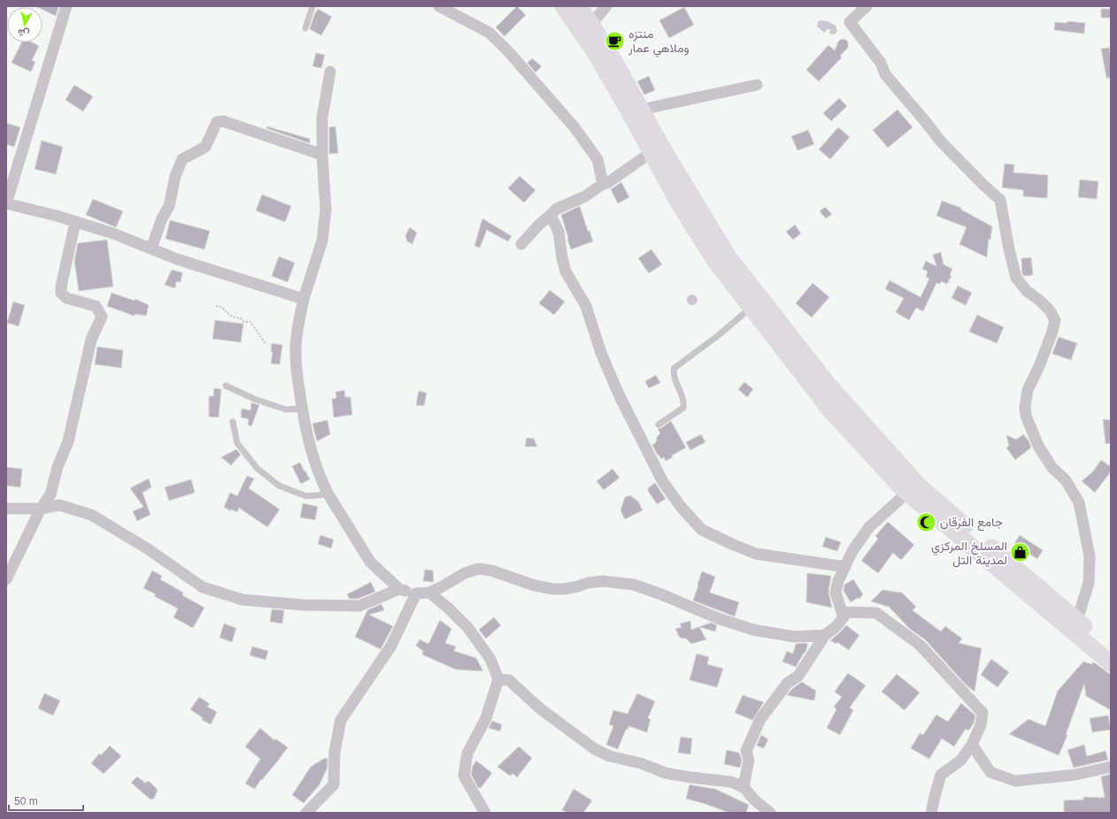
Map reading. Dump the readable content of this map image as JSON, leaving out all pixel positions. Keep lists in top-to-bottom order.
{
  "places": {
    "cafe": ["منتزه وملاهي عمار"],
    "mosque": ["جامع الفرقان"],
    "shop": ["المسلخ المركزي لمدينة التل"]
  },
  "scale_bar": "50 m",
  "north": "bottom"
}
